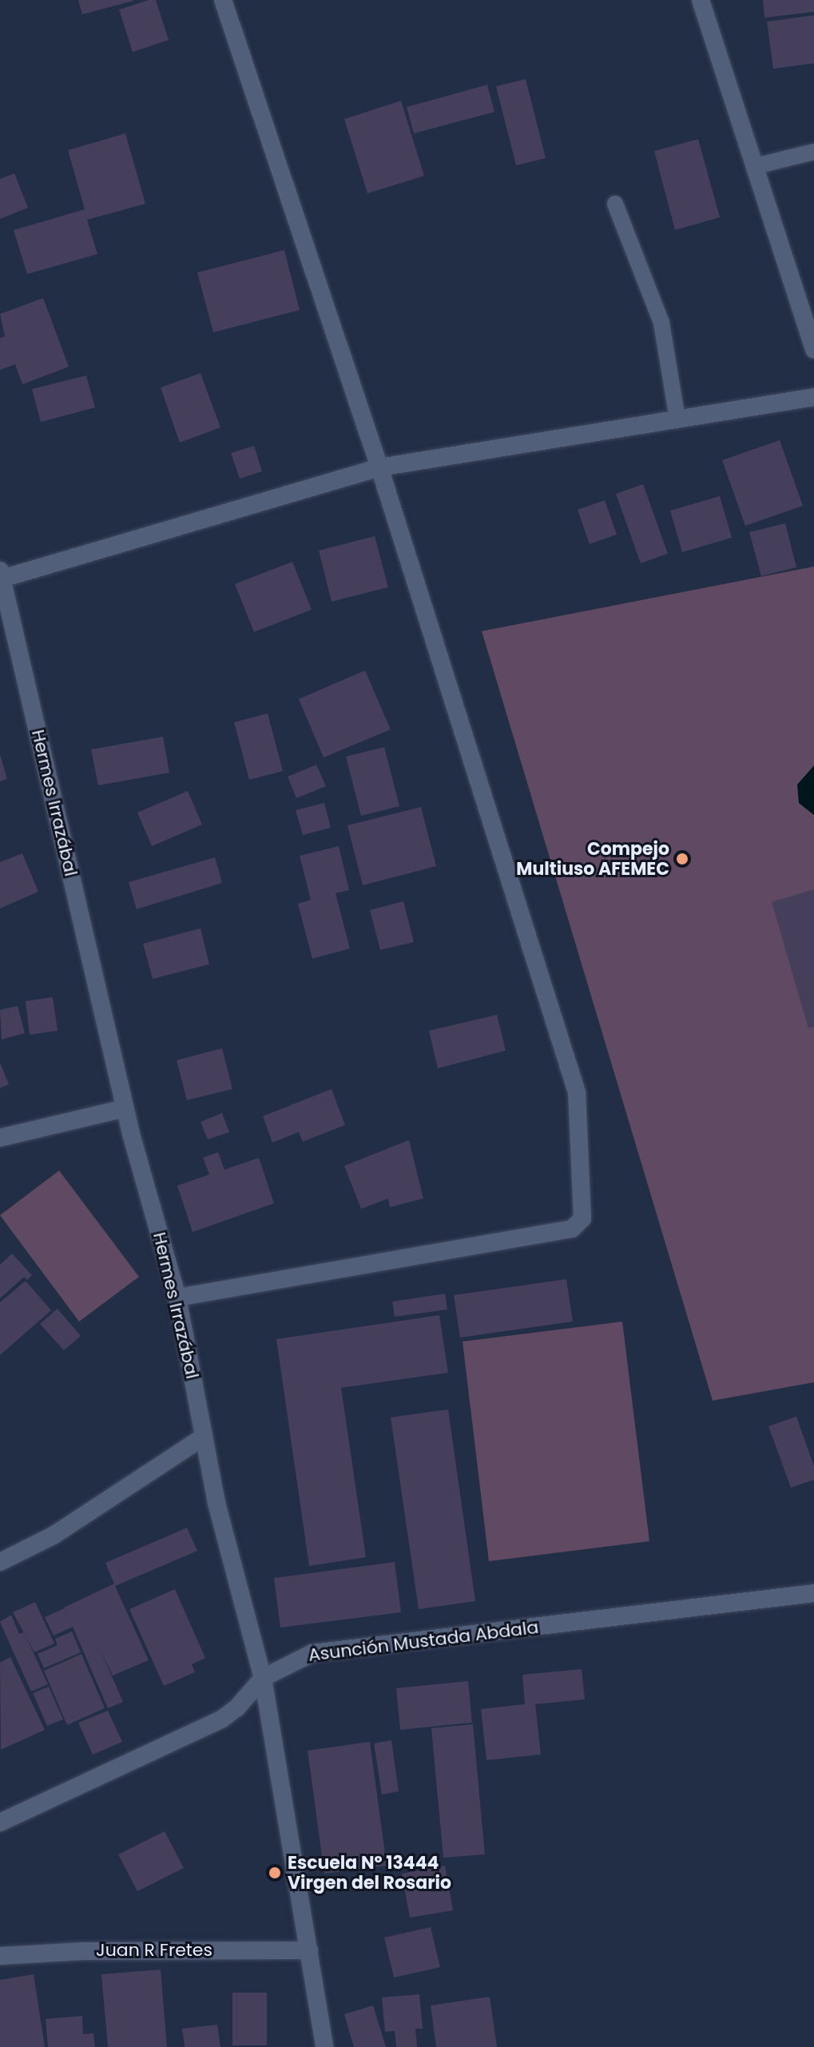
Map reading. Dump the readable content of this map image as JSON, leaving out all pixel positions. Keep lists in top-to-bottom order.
{
  "streets": {
    "street": ["Hermes Irrazábal", "Asunción Mustada Abdala", "Juan R Fretes"]
  },
  "crossings": [
    ["Hermes Irrazábal", "Asunción Mustada Abdala"],
    ["Hermes Irrazábal", "Juan R Fretes"]
  ],
  "places": ["Compejo Multiuso AFEMEC", "Escuela Nº 13444 Virgen del Rosario"]
}
